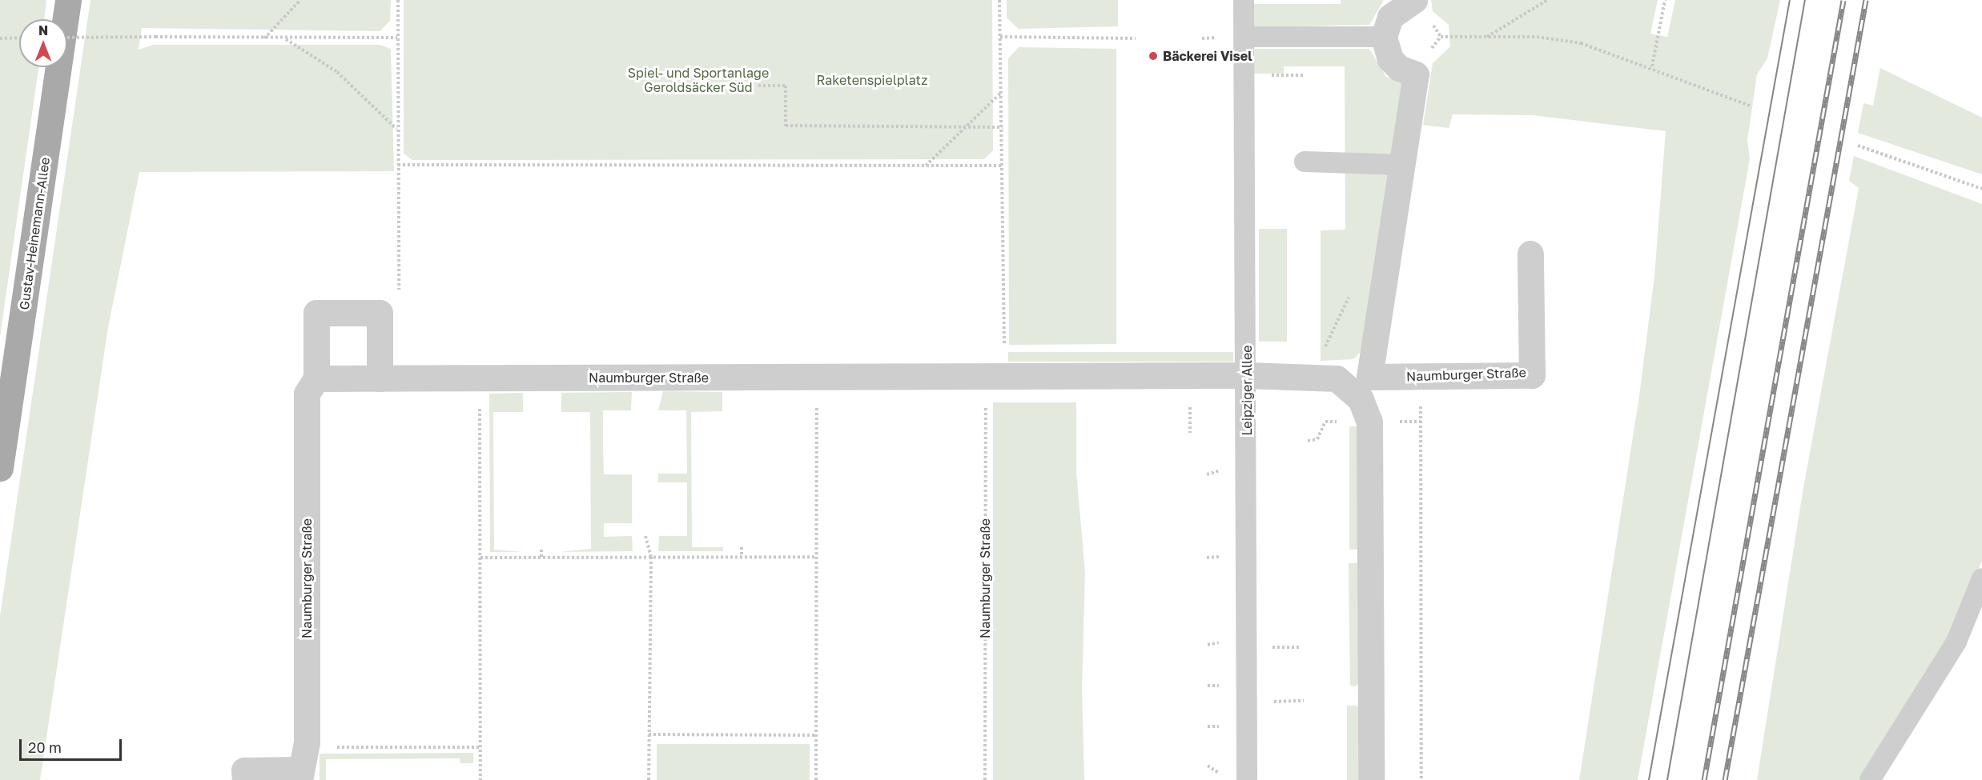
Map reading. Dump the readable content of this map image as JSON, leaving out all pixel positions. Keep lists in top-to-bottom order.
{
  "streets": {
    "main road": ["Gustav-Heinemann-Allee"],
    "street": ["Naumburger Straße"],
    "lane": ["Leipziger Allee"]
  },
  "crossings": [
    ["Naumburger Straße", "Leipziger Allee"]
  ],
  "parks": ["Spiel- und Sportanlage Geroldsäcker Süd", "Raketenspielplatz"],
  "places": ["Bäckerei Visel"],
  "scale_bar": "20 m",
  "north": "top"
}
